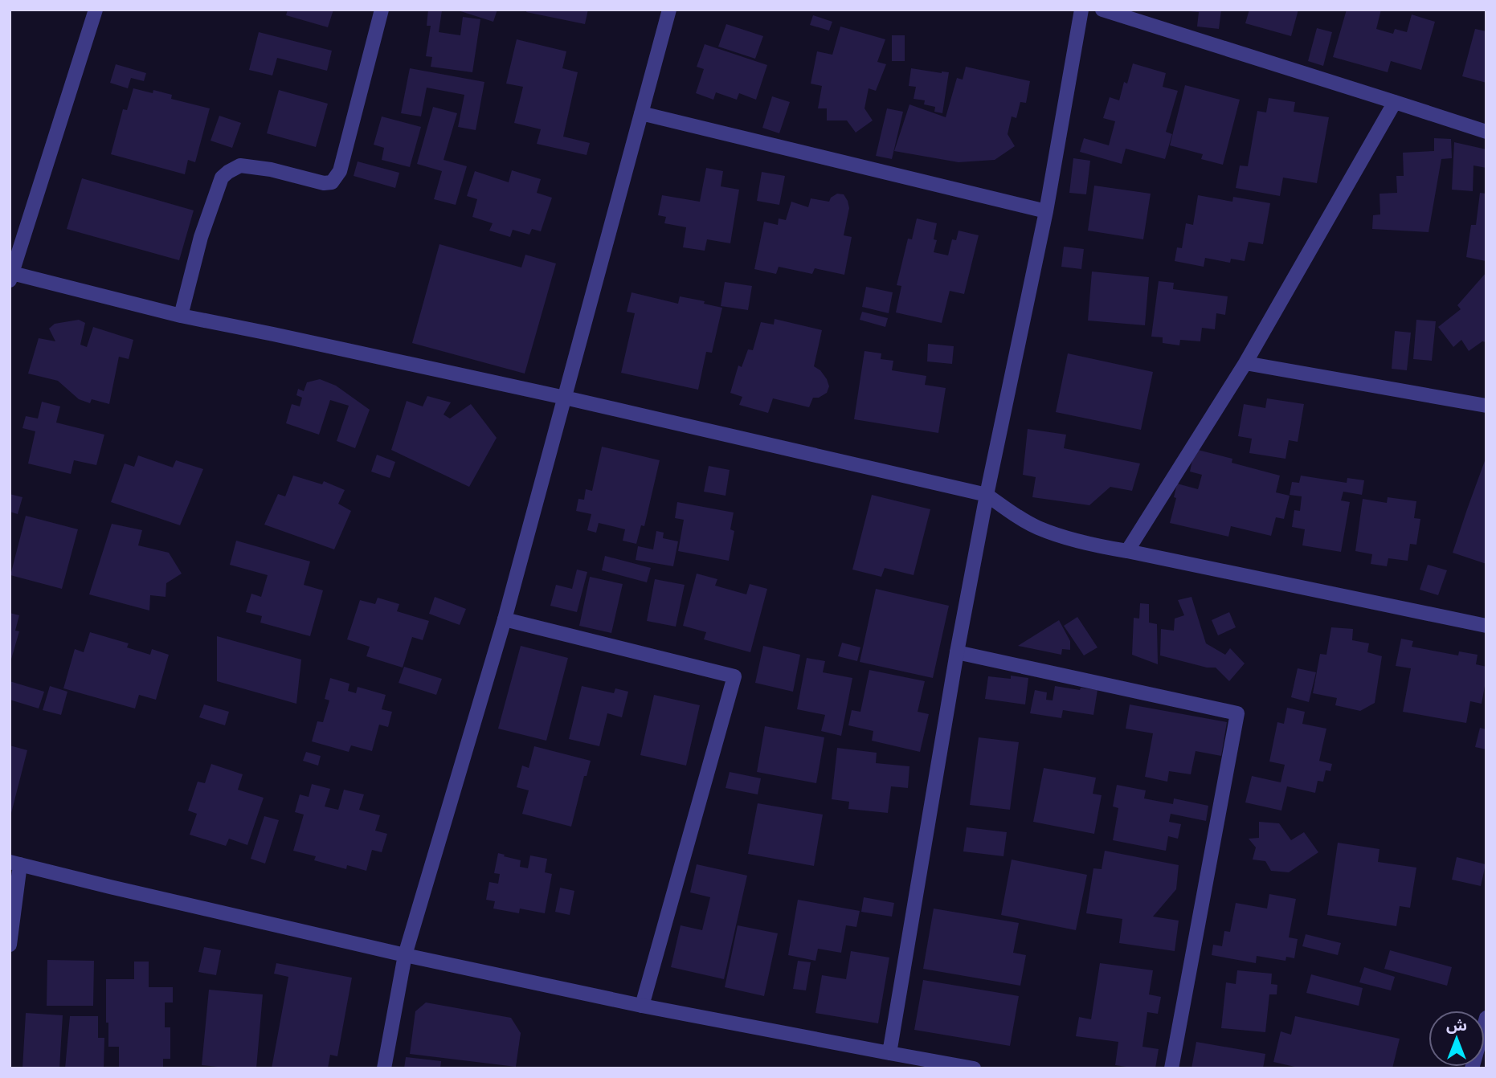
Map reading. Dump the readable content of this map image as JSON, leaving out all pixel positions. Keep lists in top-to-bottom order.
{
  "north": "top"
}
